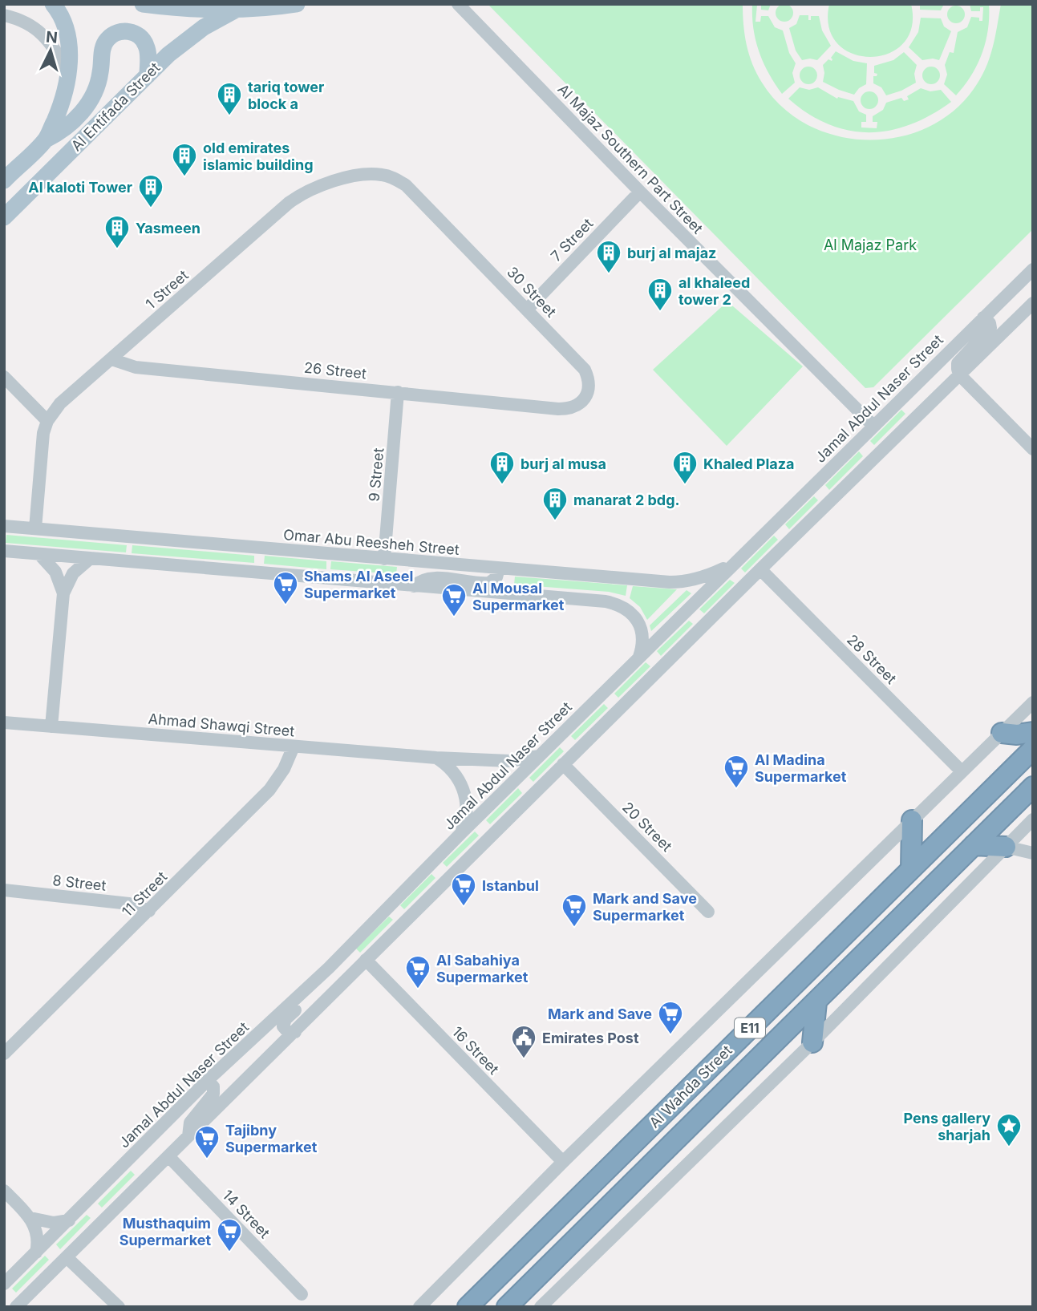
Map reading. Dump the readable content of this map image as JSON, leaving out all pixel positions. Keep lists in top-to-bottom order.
{
  "streets": {
    "highway": ["E11", "Al Wahda Street"],
    "main road": ["Al Entifada Street"],
    "street": [
      "Al Majaz Southern Part Street",
      "7 Street",
      "1 Street",
      "30 Street",
      "26 Street",
      "Jamal Abdul Naser Street",
      "9 Street",
      "Omar Abu Reesheh Street",
      "28 Street",
      "Ahmad Shawqi Street",
      "20 Street",
      "8 Street",
      "11 Street",
      "16 Street",
      "14 Street"
    ]
  },
  "crossings": [
    ["Al Majaz Southern Part Street", "7 Street"],
    ["Al Majaz Southern Part Street", "Jamal Abdul Naser Street"],
    ["7 Street", "30 Street"],
    ["1 Street", "30 Street"],
    ["1 Street", "26 Street"],
    ["1 Street", "Omar Abu Reesheh Street"],
    ["30 Street", "26 Street"],
    ["26 Street", "9 Street"],
    ["Jamal Abdul Naser Street", "Omar Abu Reesheh Street"],
    ["Jamal Abdul Naser Street", "Ahmad Shawqi Street"],
    ["9 Street", "Omar Abu Reesheh Street"],
    ["Ahmad Shawqi Street", "11 Street"],
    ["8 Street", "11 Street"]
  ],
  "parks": ["Al Majaz Park"],
  "places": {
    "building": [
      "tariq tower block a",
      "old emirates islamic building",
      "Al kaloti Tower",
      "Yasmeen",
      "burj al majaz",
      "al khaleed tower 2",
      "burj al musa",
      "Khaled Plaza",
      "manarat 2 bdg."
    ],
    "supermarket": [
      "Shams Al Aseel Supermarket",
      "Al Mousal Supermarket",
      "Al Madina Supermarket",
      "Istanbul",
      "Mark and Save Supermarket",
      "Al Sabahiya Supermarket",
      "Mark and Save",
      "Tajibny Supermarket",
      "Musthaquim Supermarket"
    ],
    "public building": ["Emirates Post"],
    "place": ["Pens gallery sharjah"]
  },
  "north": "top"
}
